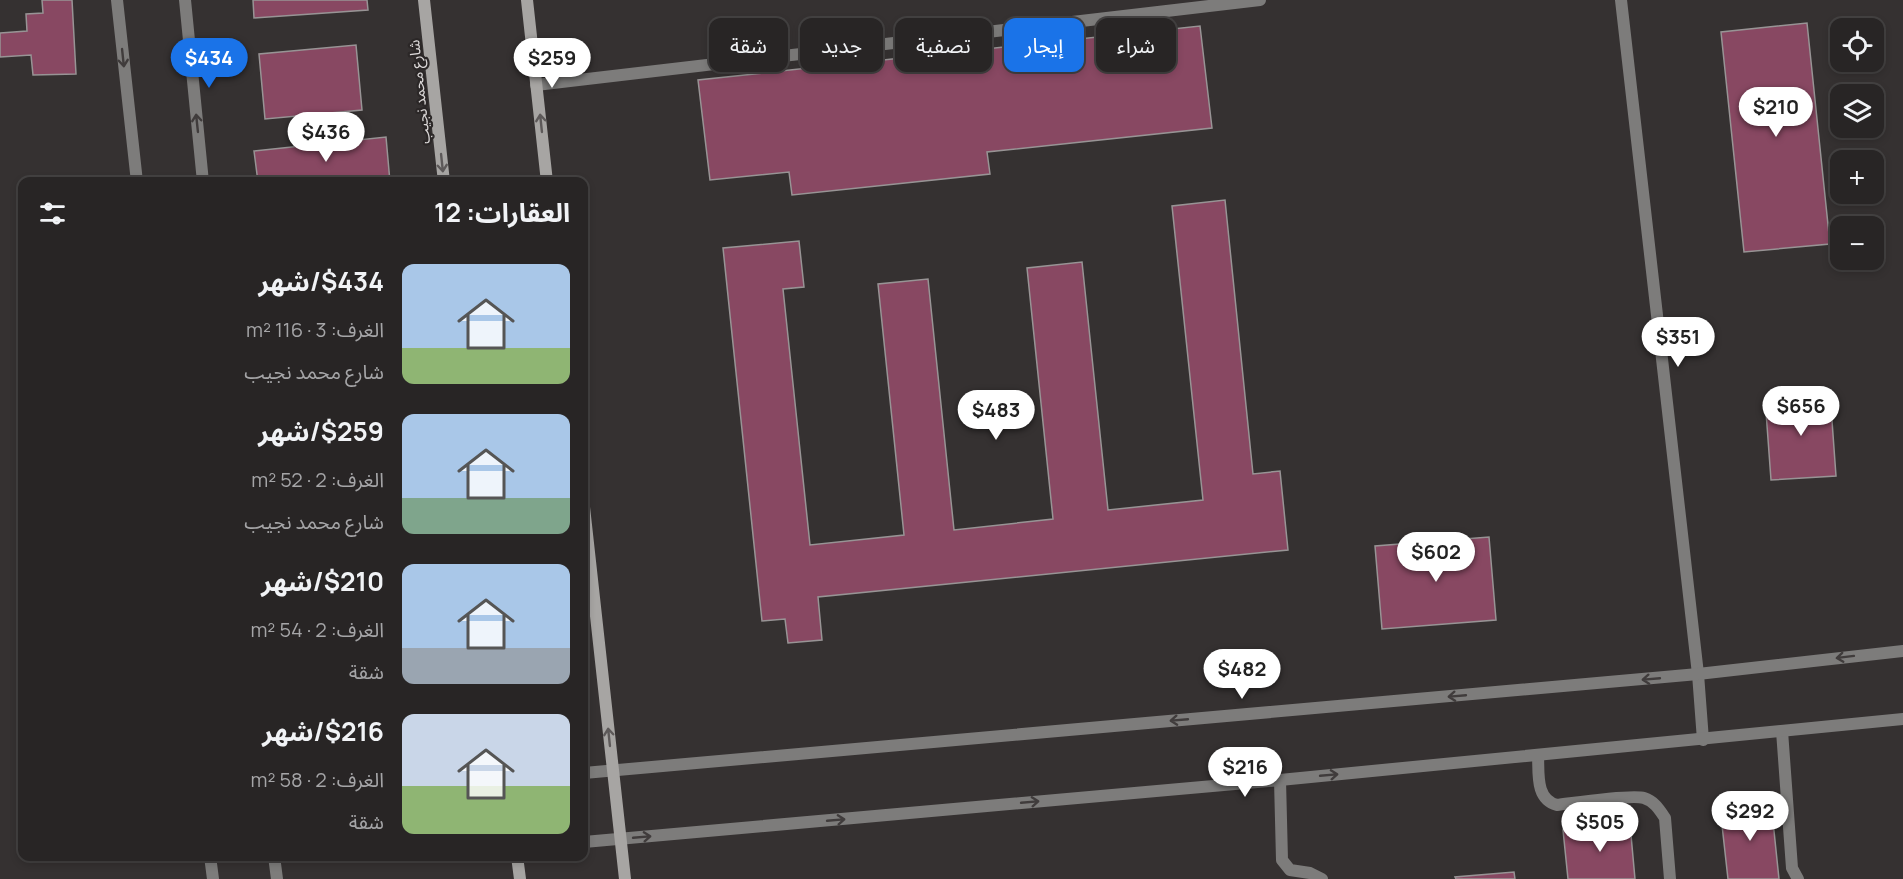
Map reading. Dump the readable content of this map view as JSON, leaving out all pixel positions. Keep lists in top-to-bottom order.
{
  "streets": {
    "street": ["شارع محمد نجيب"]
  },
  "page": {
    "map_buttons": ["+", "−"],
    "chip": [
      "شراء",
      "إيجار",
      "تصفية",
      "جديد",
      "شقة"
    ],
    "price": [
      "$434",
      "$259",
      "$210",
      "$436",
      "$351",
      "$656",
      "$483",
      "$602",
      "$482",
      "$216",
      "$292",
      "$505"
    ],
    "heading": "العقارات: 12",
    "list": [
      {
        "name": "$434/شهر",
        "note": "الغرف: 3 · 116 m² · شارع محمد نجيب"
      },
      {
        "name": "$259/شهر",
        "note": "الغرف: 2 · 52 m² · شارع محمد نجيب"
      },
      {
        "name": "$210/شهر",
        "note": "الغرف: 2 · 54 m² · شقة"
      },
      {
        "name": "$216/شهر",
        "note": "الغرف: 2 · 58 m² · شقة"
      }
    ]
  }
}
